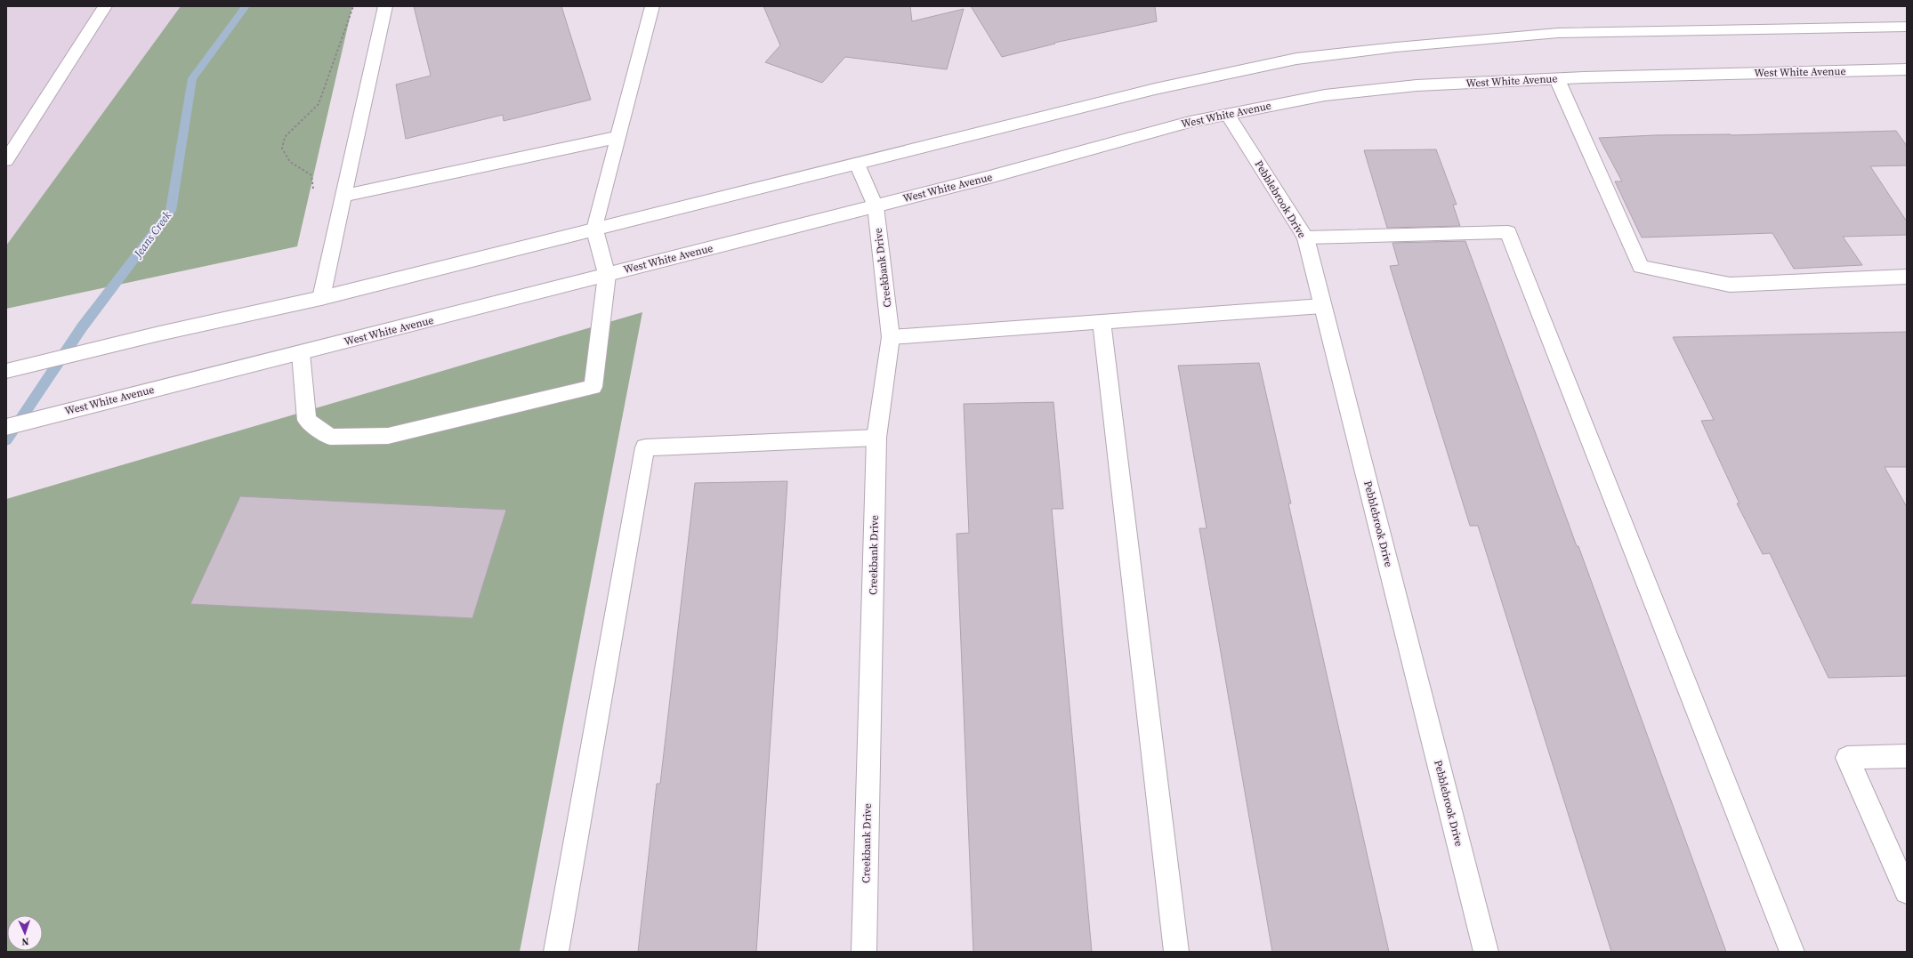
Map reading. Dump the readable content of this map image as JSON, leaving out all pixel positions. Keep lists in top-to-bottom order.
{
  "streets": {
    "main road": ["West White Avenue", "Pebblebrook Drive", "Creekbank Drive"]
  },
  "crossings": [
    ["West White Avenue", "Pebblebrook Drive"],
    ["West White Avenue", "Creekbank Drive"]
  ],
  "water": ["Jeans Creek"],
  "north": "bottom"
}
